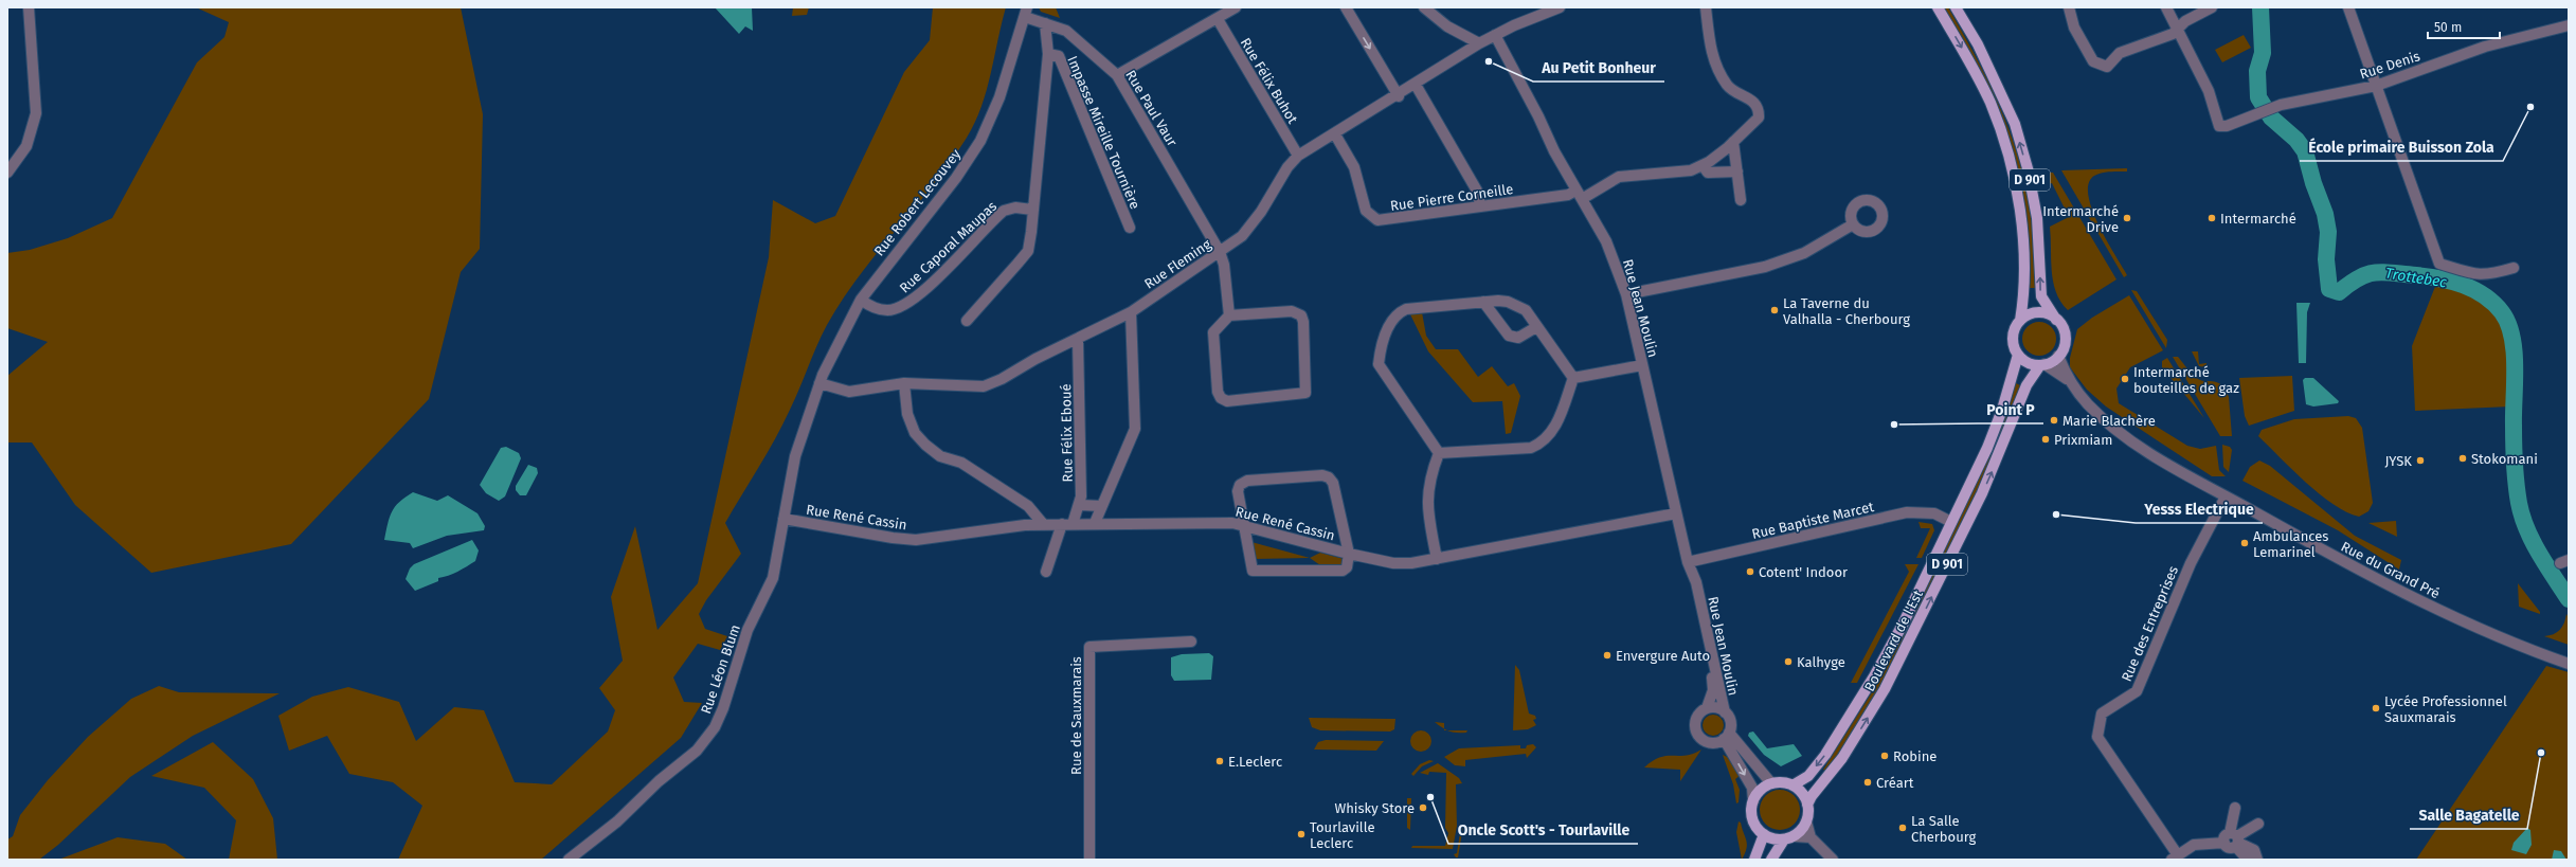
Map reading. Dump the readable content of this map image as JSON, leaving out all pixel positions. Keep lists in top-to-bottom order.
{
  "streets": {
    "main road": ["D 901", "Boulevard de l'Est"],
    "street": [
      "Rue Denis",
      "Rue Félix Buhot",
      "Rue Paul Vaur",
      "Impasse Mireille Tournière",
      "Rue Pierre Corneille",
      "Rue Robert Lecouvey",
      "Rue Caporal Maupas",
      "Rue Fleming",
      "Rue Jean Moulin",
      "Rue Félix Eboué",
      "Rue René Cassin",
      "Rue Baptiste Marcet",
      "Rue du Grand Pré",
      "Rue des Entreprises",
      "Rue Léon Blum",
      "Rue de Sauxmarais"
    ]
  },
  "crossings": [
    ["Rue Félix Buhot", "Rue Fleming"],
    ["Rue Paul Vaur", "Rue Robert Lecouvey"],
    ["Rue Paul Vaur", "Rue Fleming"],
    ["D 901", "Rue du Grand Pré"],
    ["D 901", "Boulevard de l'Est"],
    ["Rue Pierre Corneille", "Rue Fleming"],
    ["Rue Pierre Corneille", "Rue Jean Moulin"],
    ["Rue Robert Lecouvey", "Rue Caporal Maupas"],
    ["Rue Robert Lecouvey", "Rue Fleming"],
    ["Rue Robert Lecouvey", "Rue Léon Blum"],
    ["Rue Fleming", "Rue Jean Moulin"],
    ["Rue Fleming", "Rue Félix Eboué"],
    ["Rue Fleming", "Rue Léon Blum"],
    ["Rue Jean Moulin", "Rue René Cassin"],
    ["Rue Jean Moulin", "Rue Baptiste Marcet"],
    ["Rue Jean Moulin", "Boulevard de l'Est"],
    ["Rue Félix Eboué", "Rue René Cassin"],
    ["Rue René Cassin", "Rue Léon Blum"],
    ["Rue Baptiste Marcet", "Boulevard de l'Est"],
    ["Rue du Grand Pré", "Rue des Entreprises"],
    ["Rue du Grand Pré", "Boulevard de l'Est"]
  ],
  "water": ["Trottebec"],
  "places": [
    "Au Petit Bonheur",
    "École primaire Buisson Zola",
    "Intermarché Drive",
    "Intermarché",
    "La Taverne du Valhalla - Cherbourg",
    "Intermarché bouteilles de gaz",
    "Marie Blachère",
    "Point P",
    "Prixmiam",
    "Stokomani",
    "JYSK",
    "Yesss Electrique",
    "Ambulances Lemarinel",
    "Cotent' Indoor",
    "Envergure Auto",
    "Kalhyge",
    "Lycée Professionnel Sauxmarais",
    "Salle Bagatelle",
    "Robine",
    "E.Leclerc",
    "Créart",
    "Oncle Scott's - Tourlaville",
    "Whisky Store",
    "La Salle Cherbourg",
    "Tourlaville Leclerc"
  ],
  "scale_bar": "50 m"
}
